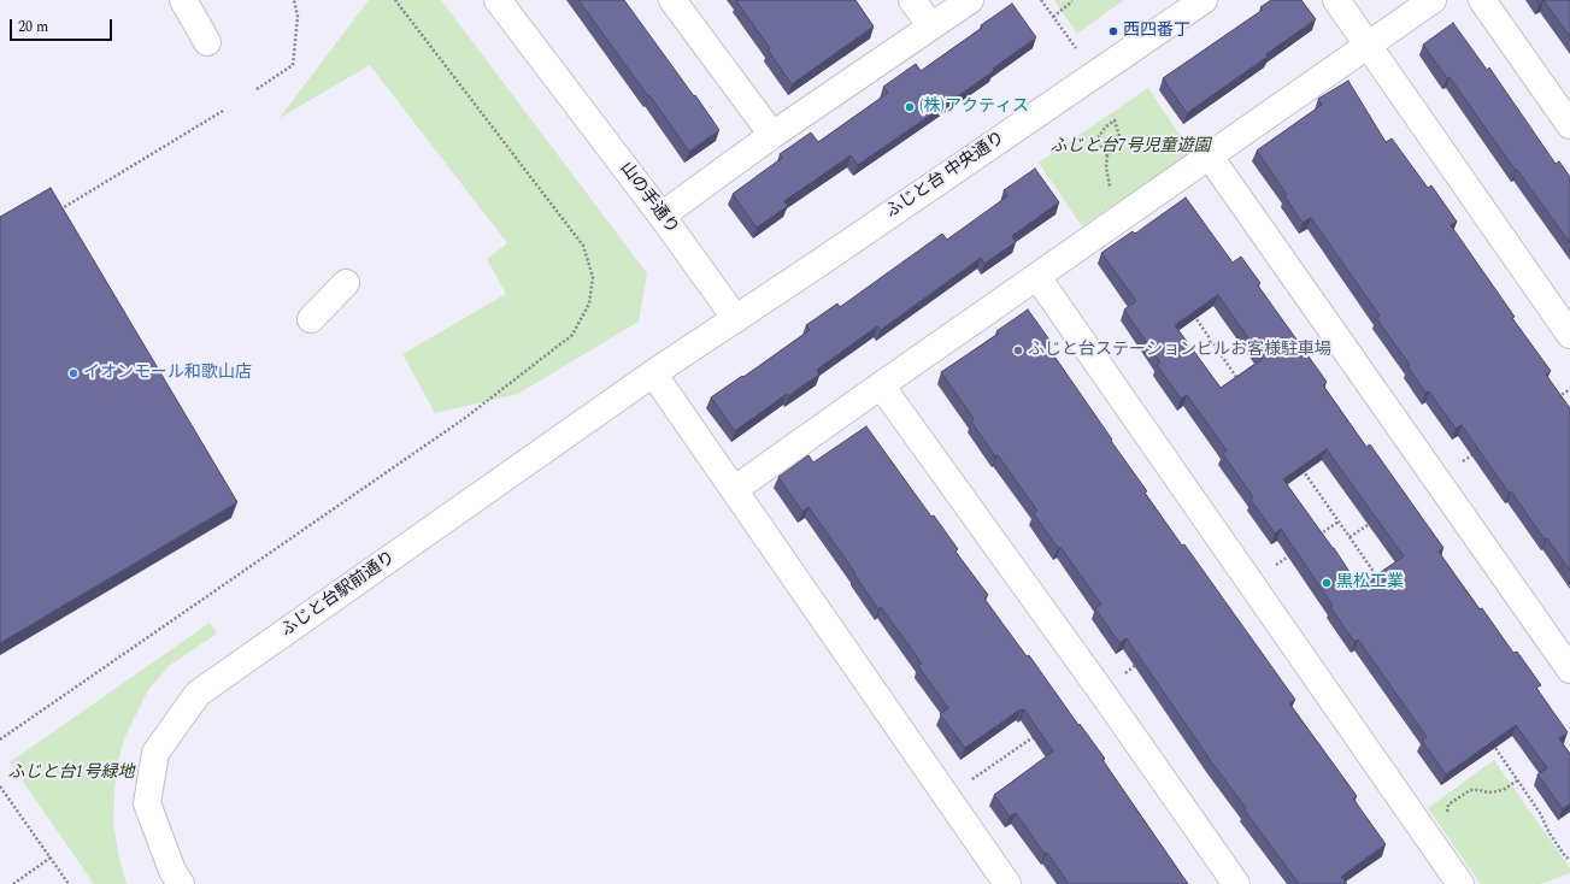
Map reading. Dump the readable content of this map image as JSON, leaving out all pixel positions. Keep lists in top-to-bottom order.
{
  "streets": {
    "street": ["ふじと台 中央通り", "山の手通り", "ふじと台駅前通り"]
  },
  "crossings": [
    ["ふじと台 中央通り", "山の手通り"]
  ],
  "parks": ["ふじと台7号児童遊園", "ふじと台1号緑地"],
  "places": [
    "西四番丁",
    "(株)アクティス",
    "ふじと台ステーションビルお客様駐車場",
    "イオンモール和歌山店",
    "黒松工業"
  ],
  "scale_bar": "20 m"
}
